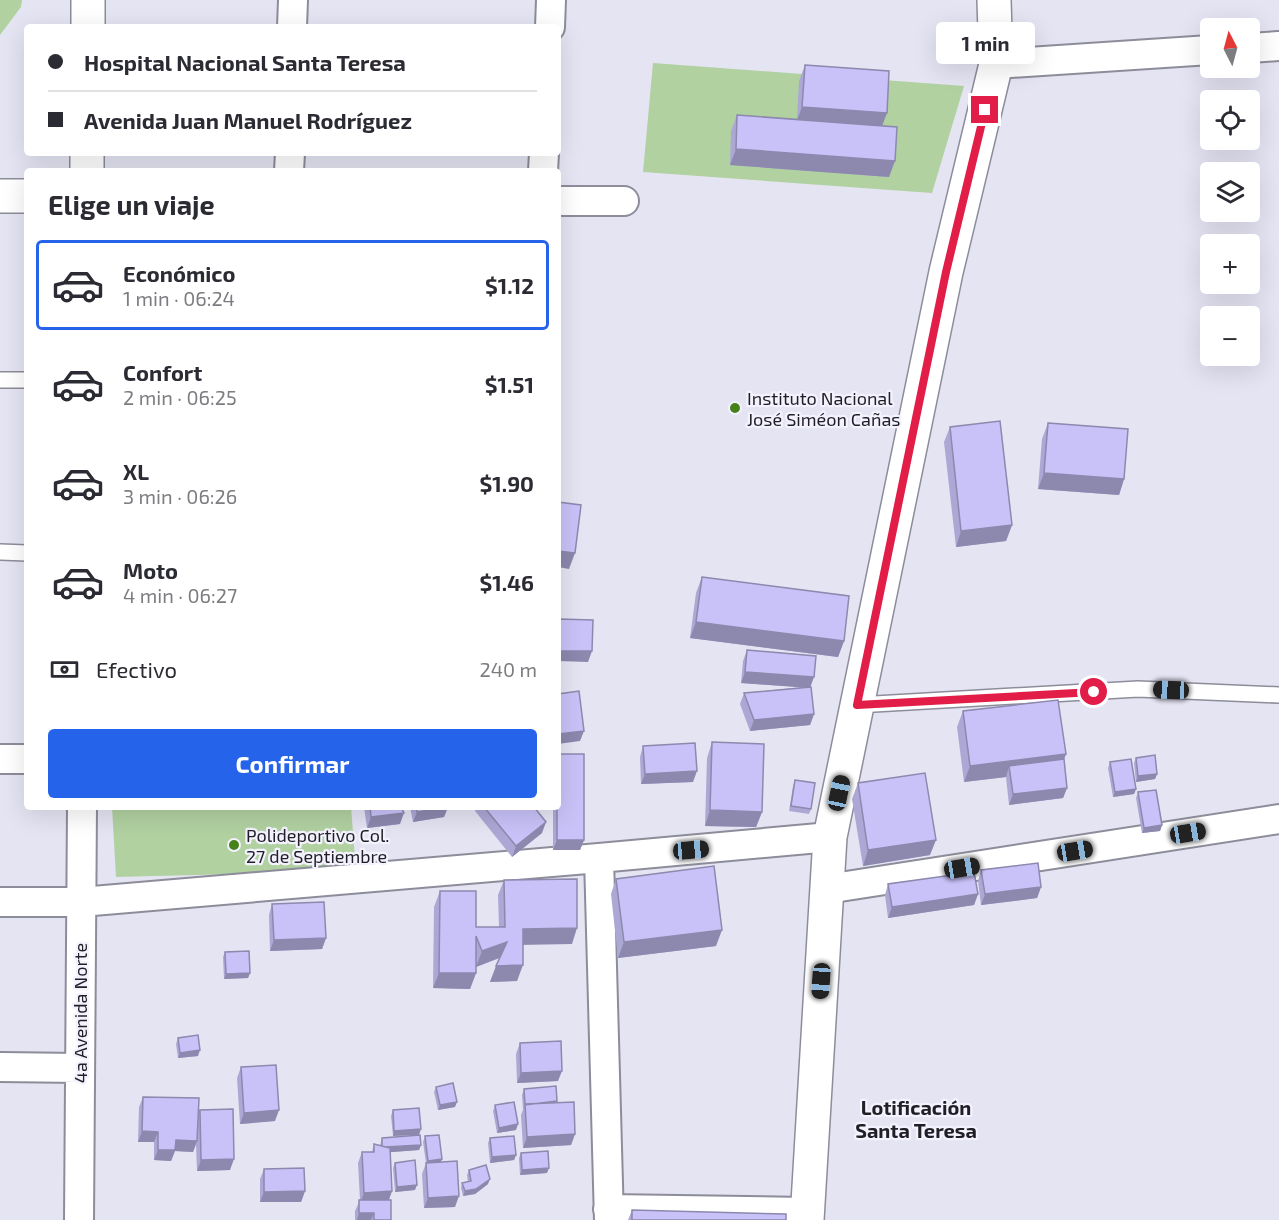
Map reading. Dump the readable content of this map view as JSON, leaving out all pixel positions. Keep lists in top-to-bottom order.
{
  "streets": {
    "street": ["4a Avenida Norte"]
  },
  "districts": ["Lotificación Santa Teresa"],
  "places": ["Instituto Nacional José Siméon Cañas", "Polideportivo Col. 27 de Septiembre"],
  "north": "top",
  "page": {
    "map_buttons": ["+", "−"],
    "bubble": "1 min",
    "banner": ["Hospital Nacional Santa Teresa", "Avenida Juan Manuel Rodríguez"],
    "heading": "Elige un viaje",
    "list": [
      {
        "name": "Económico",
        "note": "1 min · 06:24",
        "value": "$1.12"
      },
      {
        "name": "Confort",
        "note": "2 min · 06:25",
        "value": "$1.51"
      },
      {
        "name": "XL",
        "note": "3 min · 06:26",
        "value": "$1.90"
      },
      {
        "name": "Moto",
        "note": "4 min · 06:27",
        "value": "$1.46"
      }
    ],
    "pay": ["Efectivo", "240 m"],
    "buttons": "Confirmar"
  }
}
